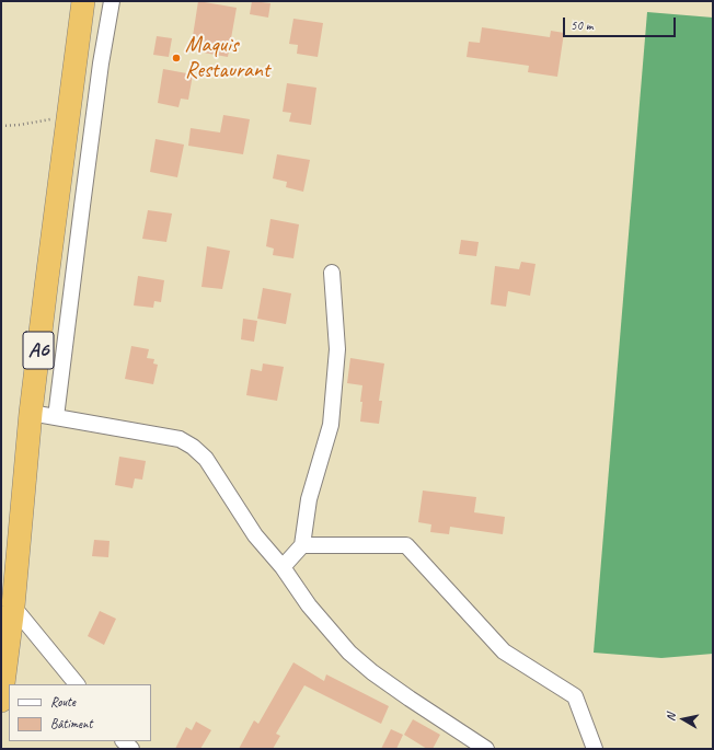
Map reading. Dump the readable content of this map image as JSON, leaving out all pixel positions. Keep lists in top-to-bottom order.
{
  "streets": {
    "highway": ["A6"]
  },
  "places": ["Maquis Restaurant"],
  "legend": ["Route", "Bâtiment"],
  "scale_bar": "50 m",
  "north": "left"
}
